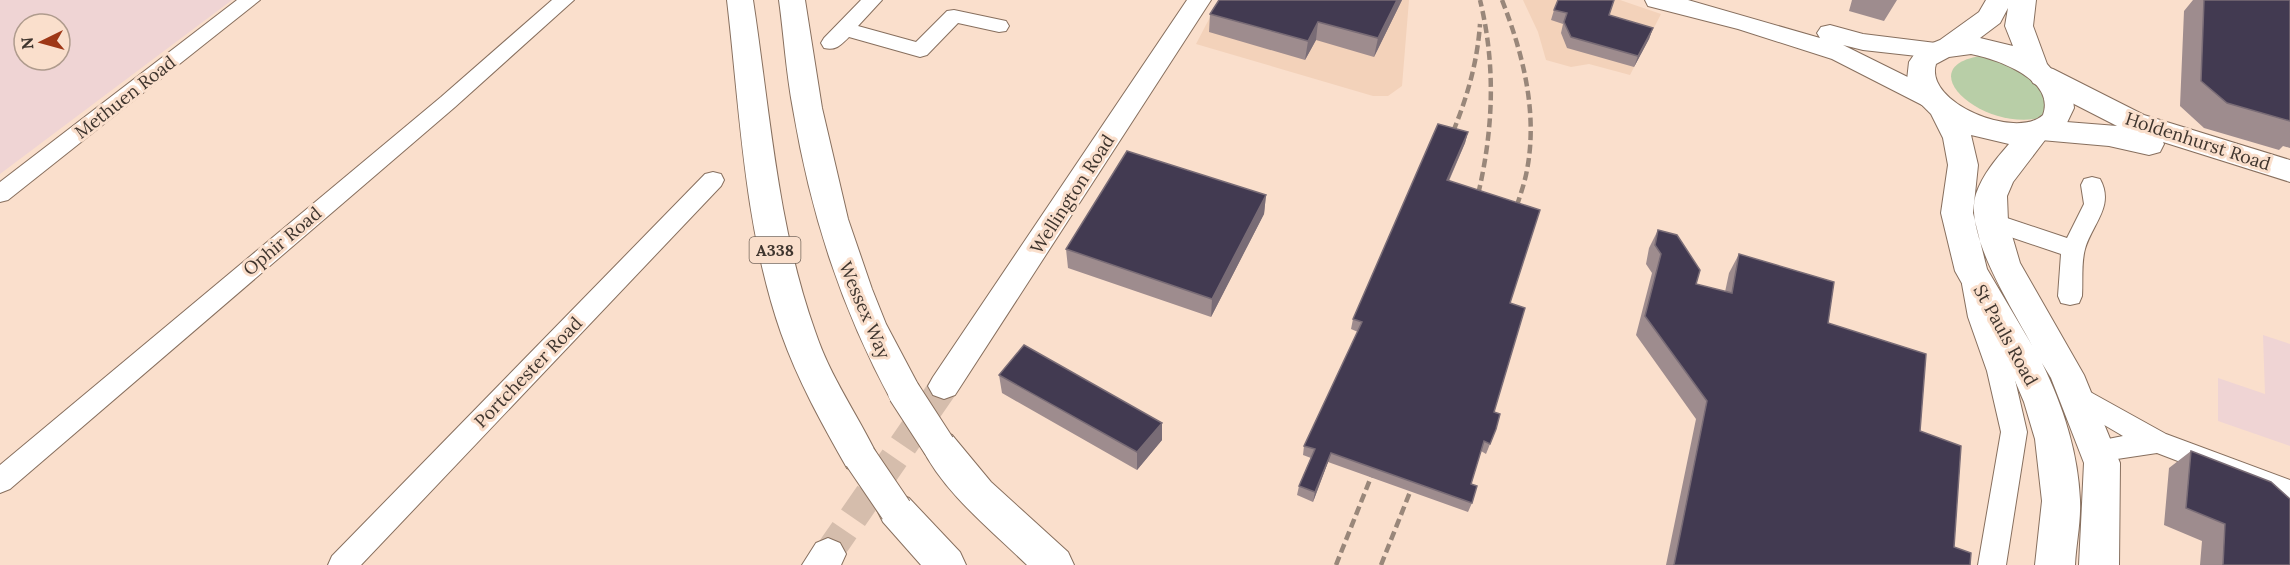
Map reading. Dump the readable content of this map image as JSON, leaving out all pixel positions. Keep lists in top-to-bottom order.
{
  "streets": {
    "main road": [
      "Holdenhurst Road",
      "A338",
      "Wessex Way",
      "St Pauls Road"
    ],
    "street": [
      "Methuen Road",
      "Wellington Road",
      "Ophir Road",
      "Portchester Road"
    ]
  },
  "crossings": [
    ["Holdenhurst Road", "St Pauls Road"]
  ],
  "north": "left"
}
